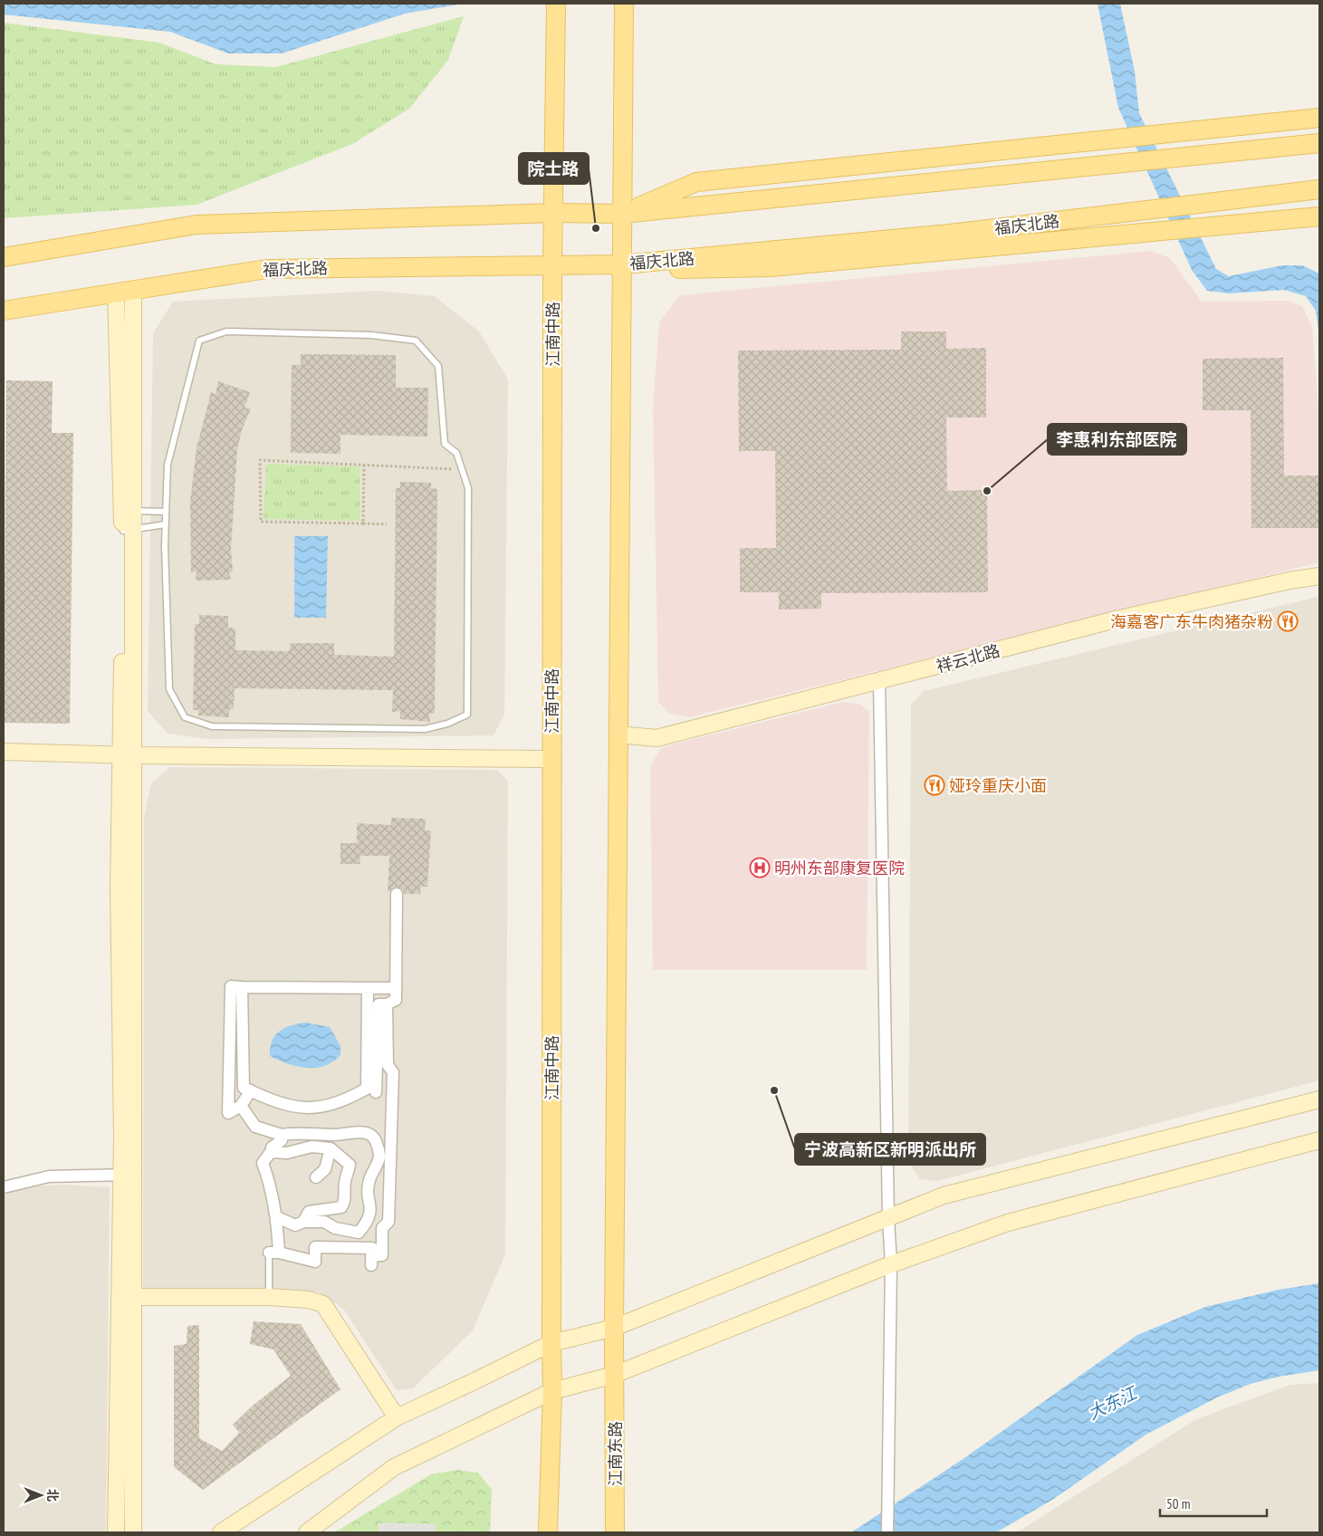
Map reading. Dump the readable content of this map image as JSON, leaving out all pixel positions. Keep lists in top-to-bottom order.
{
  "streets": {
    "main road": ["福庆北路", "江南中路", "江南东路"],
    "street": ["祥云北路"]
  },
  "crossings": [
    ["福庆北路", "江南中路"]
  ],
  "water": ["大东江"],
  "places": {
    "other": ["院士路", "李惠利东部医院", "宁波高新区新明派出所"],
    "restaurant": ["海嘉客广东牛肉猪杂粉", "娅玲重庆小面"],
    "hospital": ["明州东部康复医院"]
  },
  "scale_bar": "50 m",
  "north": "right"
}
